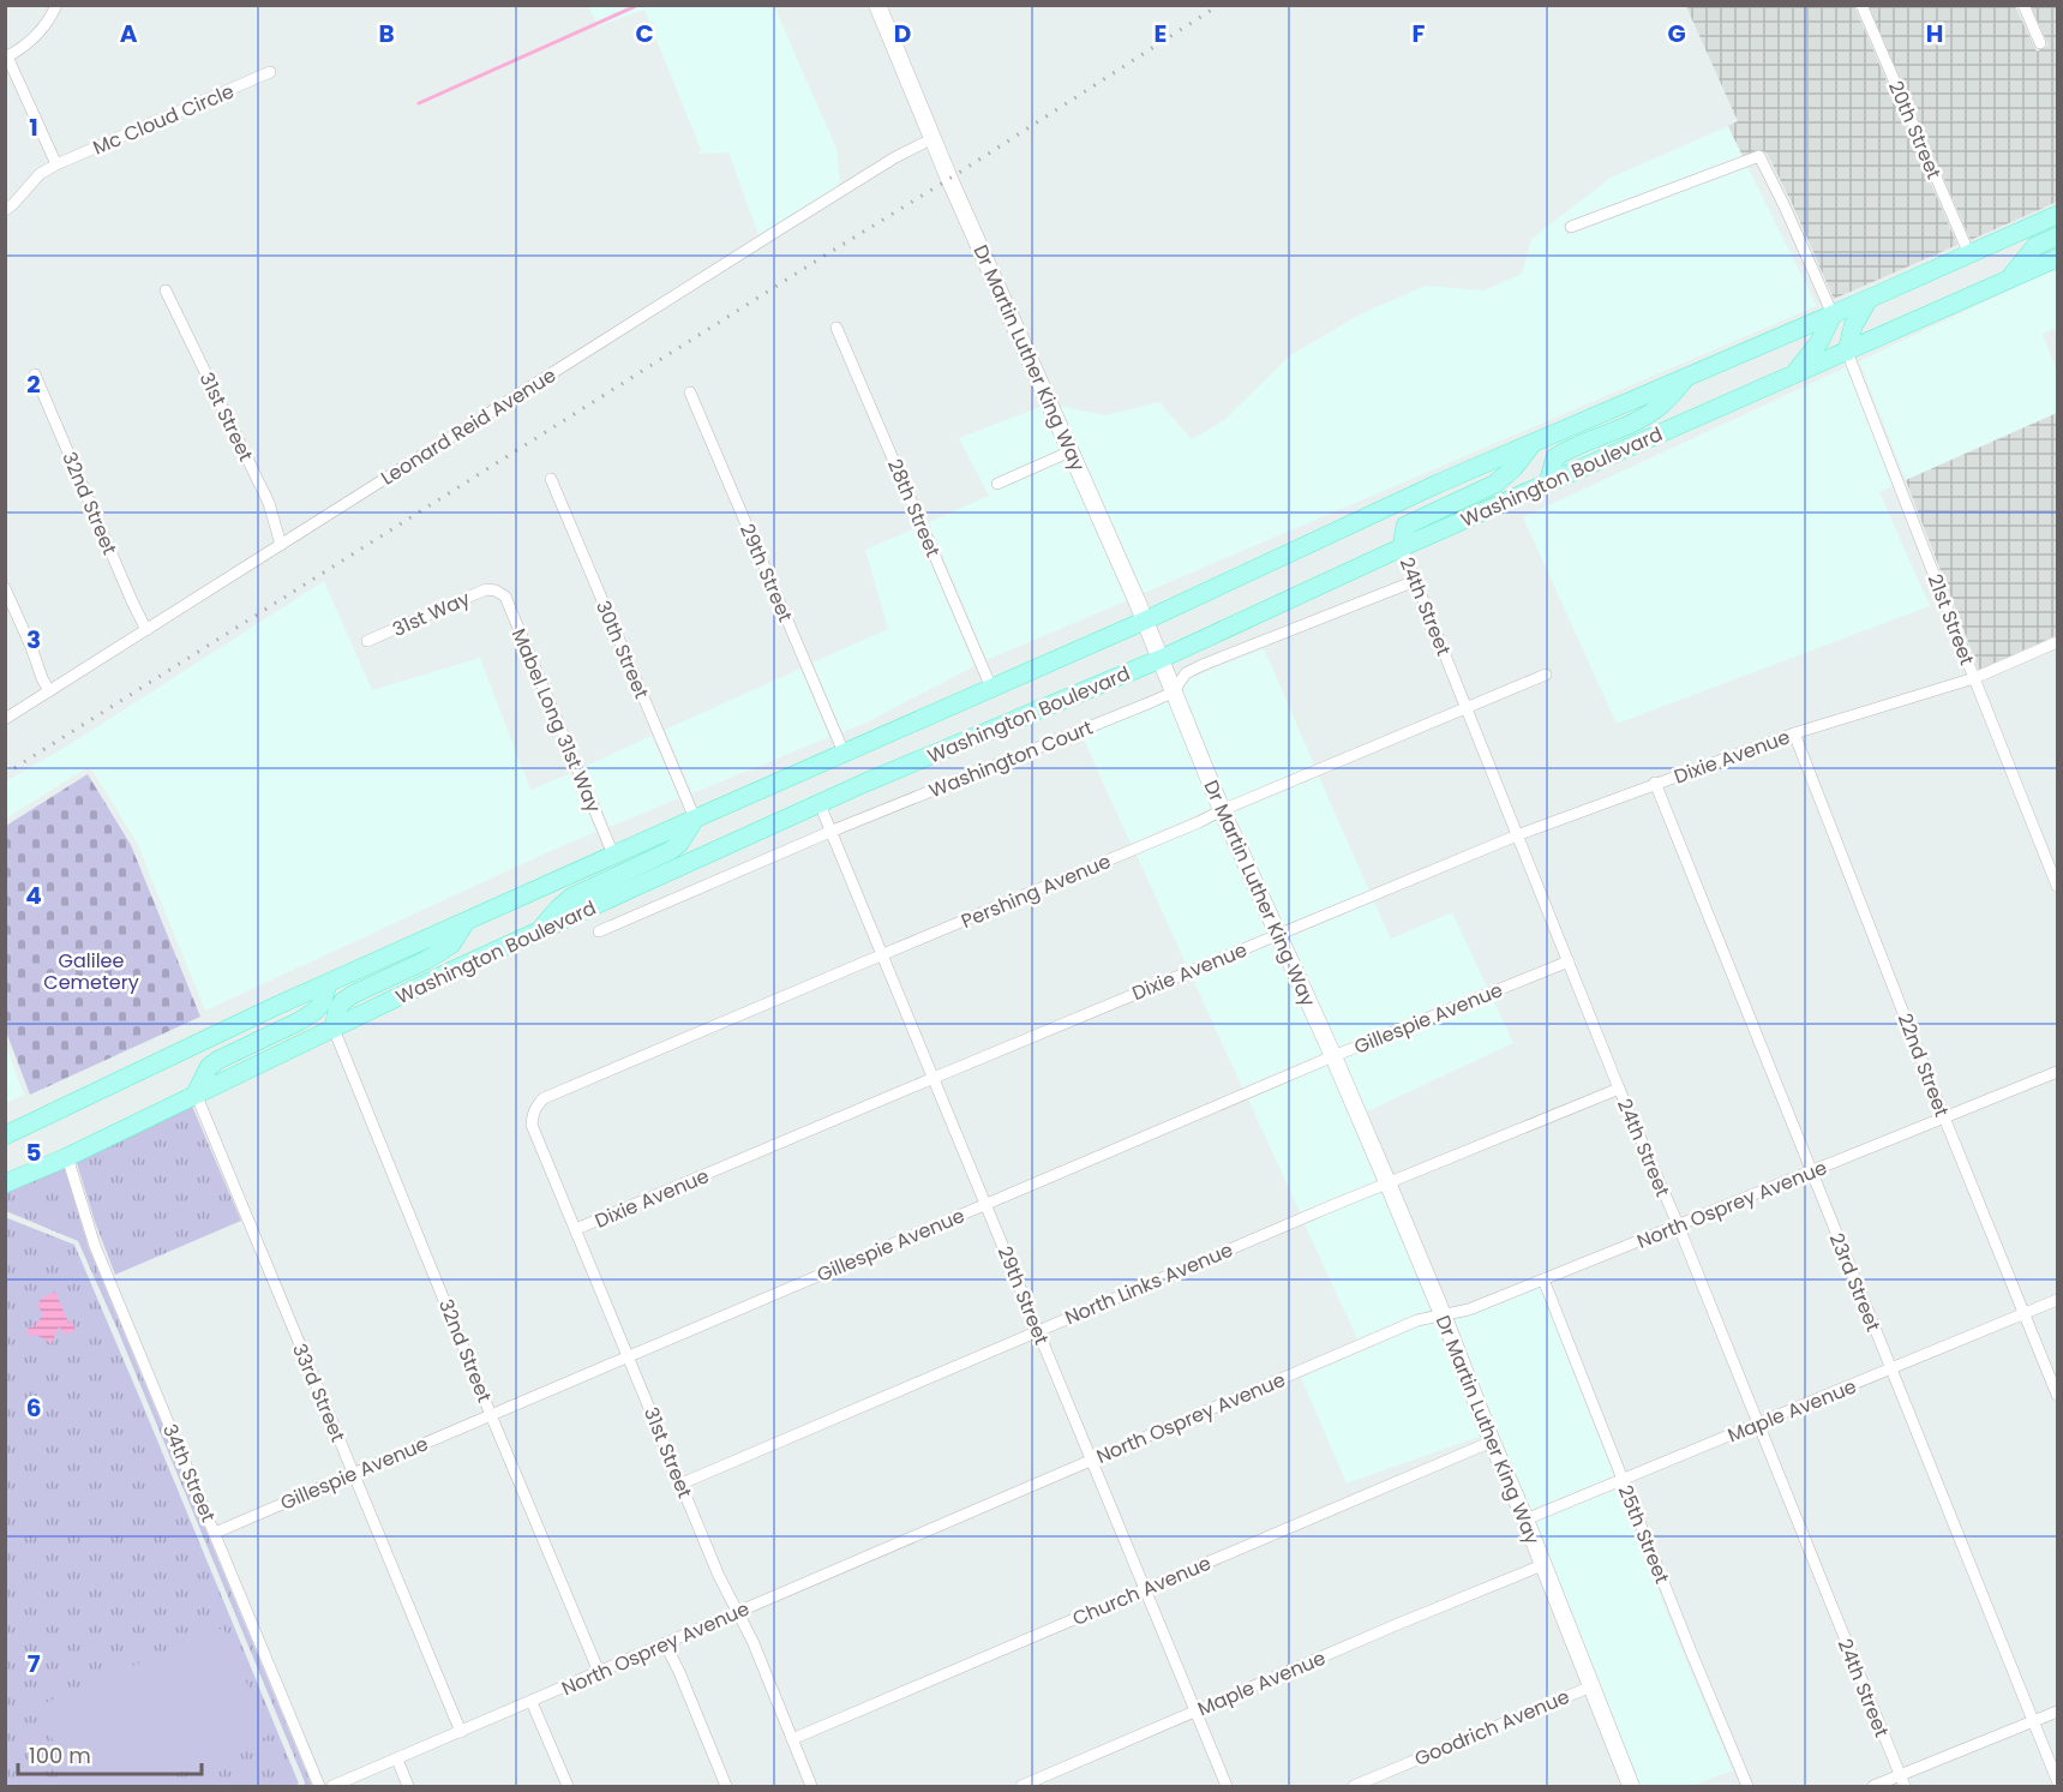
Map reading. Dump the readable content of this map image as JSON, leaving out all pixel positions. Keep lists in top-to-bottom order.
{
  "streets": {
    "main road": ["Washington Boulevard"],
    "street": [
      "Mc Cloud Circle",
      "20th Street",
      "Dr Martin Luther King Way",
      "31st Street",
      "Leonard Reid Avenue",
      "32nd Street",
      "28th Street",
      "29th Street",
      "24th Street",
      "31st Way",
      "21st Street",
      "30th Street",
      "Mabel Long 31st Way",
      "Dixie Avenue",
      "Washington Court",
      "Pershing Avenue",
      "Gillespie Avenue",
      "22nd Street",
      "North Osprey Avenue",
      "23rd Street",
      "North Links Avenue",
      "33rd Street",
      "Maple Avenue",
      "34th Street",
      "25th Street",
      "Church Avenue",
      "Goodrich Avenue"
    ]
  },
  "crossings": [
    ["20th Street", "Washington Boulevard"],
    ["Dr Martin Luther King Way", "Leonard Reid Avenue"],
    ["Dr Martin Luther King Way", "Washington Boulevard"],
    ["Dr Martin Luther King Way", "Dixie Avenue"],
    ["Dr Martin Luther King Way", "Washington Court"],
    ["Dr Martin Luther King Way", "Pershing Avenue"],
    ["Dr Martin Luther King Way", "Gillespie Avenue"],
    ["Dr Martin Luther King Way", "North Osprey Avenue"],
    ["Dr Martin Luther King Way", "North Links Avenue"],
    ["Dr Martin Luther King Way", "Maple Avenue"],
    ["Dr Martin Luther King Way", "Church Avenue"],
    ["Dr Martin Luther King Way", "Goodrich Avenue"],
    ["31st Street", "Leonard Reid Avenue"],
    ["31st Street", "Dixie Avenue"],
    ["31st Street", "Pershing Avenue"],
    ["31st Street", "Gillespie Avenue"],
    ["31st Street", "North Osprey Avenue"],
    ["31st Street", "North Links Avenue"],
    ["31st Street", "Church Avenue"],
    ["Leonard Reid Avenue", "32nd Street"],
    ["Washington Boulevard", "32nd Street"],
    ["Washington Boulevard", "28th Street"],
    ["Washington Boulevard", "29th Street"],
    ["Washington Boulevard", "24th Street"],
    ["Washington Boulevard", "21st Street"],
    ["Washington Boulevard", "30th Street"],
    ["Washington Boulevard", "Mabel Long 31st Way"],
    ["Washington Boulevard", "33rd Street"],
    ["Washington Boulevard", "34th Street"],
    ["32nd Street", "Gillespie Avenue"],
    ["32nd Street", "North Osprey Avenue"],
    ["29th Street", "Dixie Avenue"],
    ["29th Street", "Washington Court"],
    ["29th Street", "Pershing Avenue"],
    ["29th Street", "Gillespie Avenue"],
    ["29th Street", "North Osprey Avenue"],
    ["29th Street", "North Links Avenue"],
    ["29th Street", "Maple Avenue"],
    ["29th Street", "Church Avenue"],
    ["24th Street", "Dixie Avenue"],
    ["24th Street", "Pershing Avenue"],
    ["24th Street", "Gillespie Avenue"],
    ["24th Street", "North Osprey Avenue"],
    ["24th Street", "North Links Avenue"],
    ["24th Street", "Maple Avenue"],
    ["31st Way", "Mabel Long 31st Way"],
    ["21st Street", "Dixie Avenue"],
    ["Dixie Avenue", "22nd Street"],
    ["Dixie Avenue", "23rd Street"],
    ["Gillespie Avenue", "33rd Street"],
    ["Gillespie Avenue", "34th Street"],
    ["22nd Street", "North Osprey Avenue"],
    ["22nd Street", "Maple Avenue"],
    ["North Osprey Avenue", "23rd Street"],
    ["North Osprey Avenue", "33rd Street"],
    ["North Osprey Avenue", "25th Street"],
    ["23rd Street", "Maple Avenue"],
    ["Maple Avenue", "25th Street"]
  ],
  "parks": ["Galilee Cemetery"],
  "scale_bar": "100 m",
  "grid": {
    "columns": [
      "A",
      "B",
      "C",
      "D",
      "E",
      "F",
      "G",
      "H"
    ],
    "rows": [
      "1",
      "2",
      "3",
      "4",
      "5",
      "6",
      "7"
    ]
  }
}
